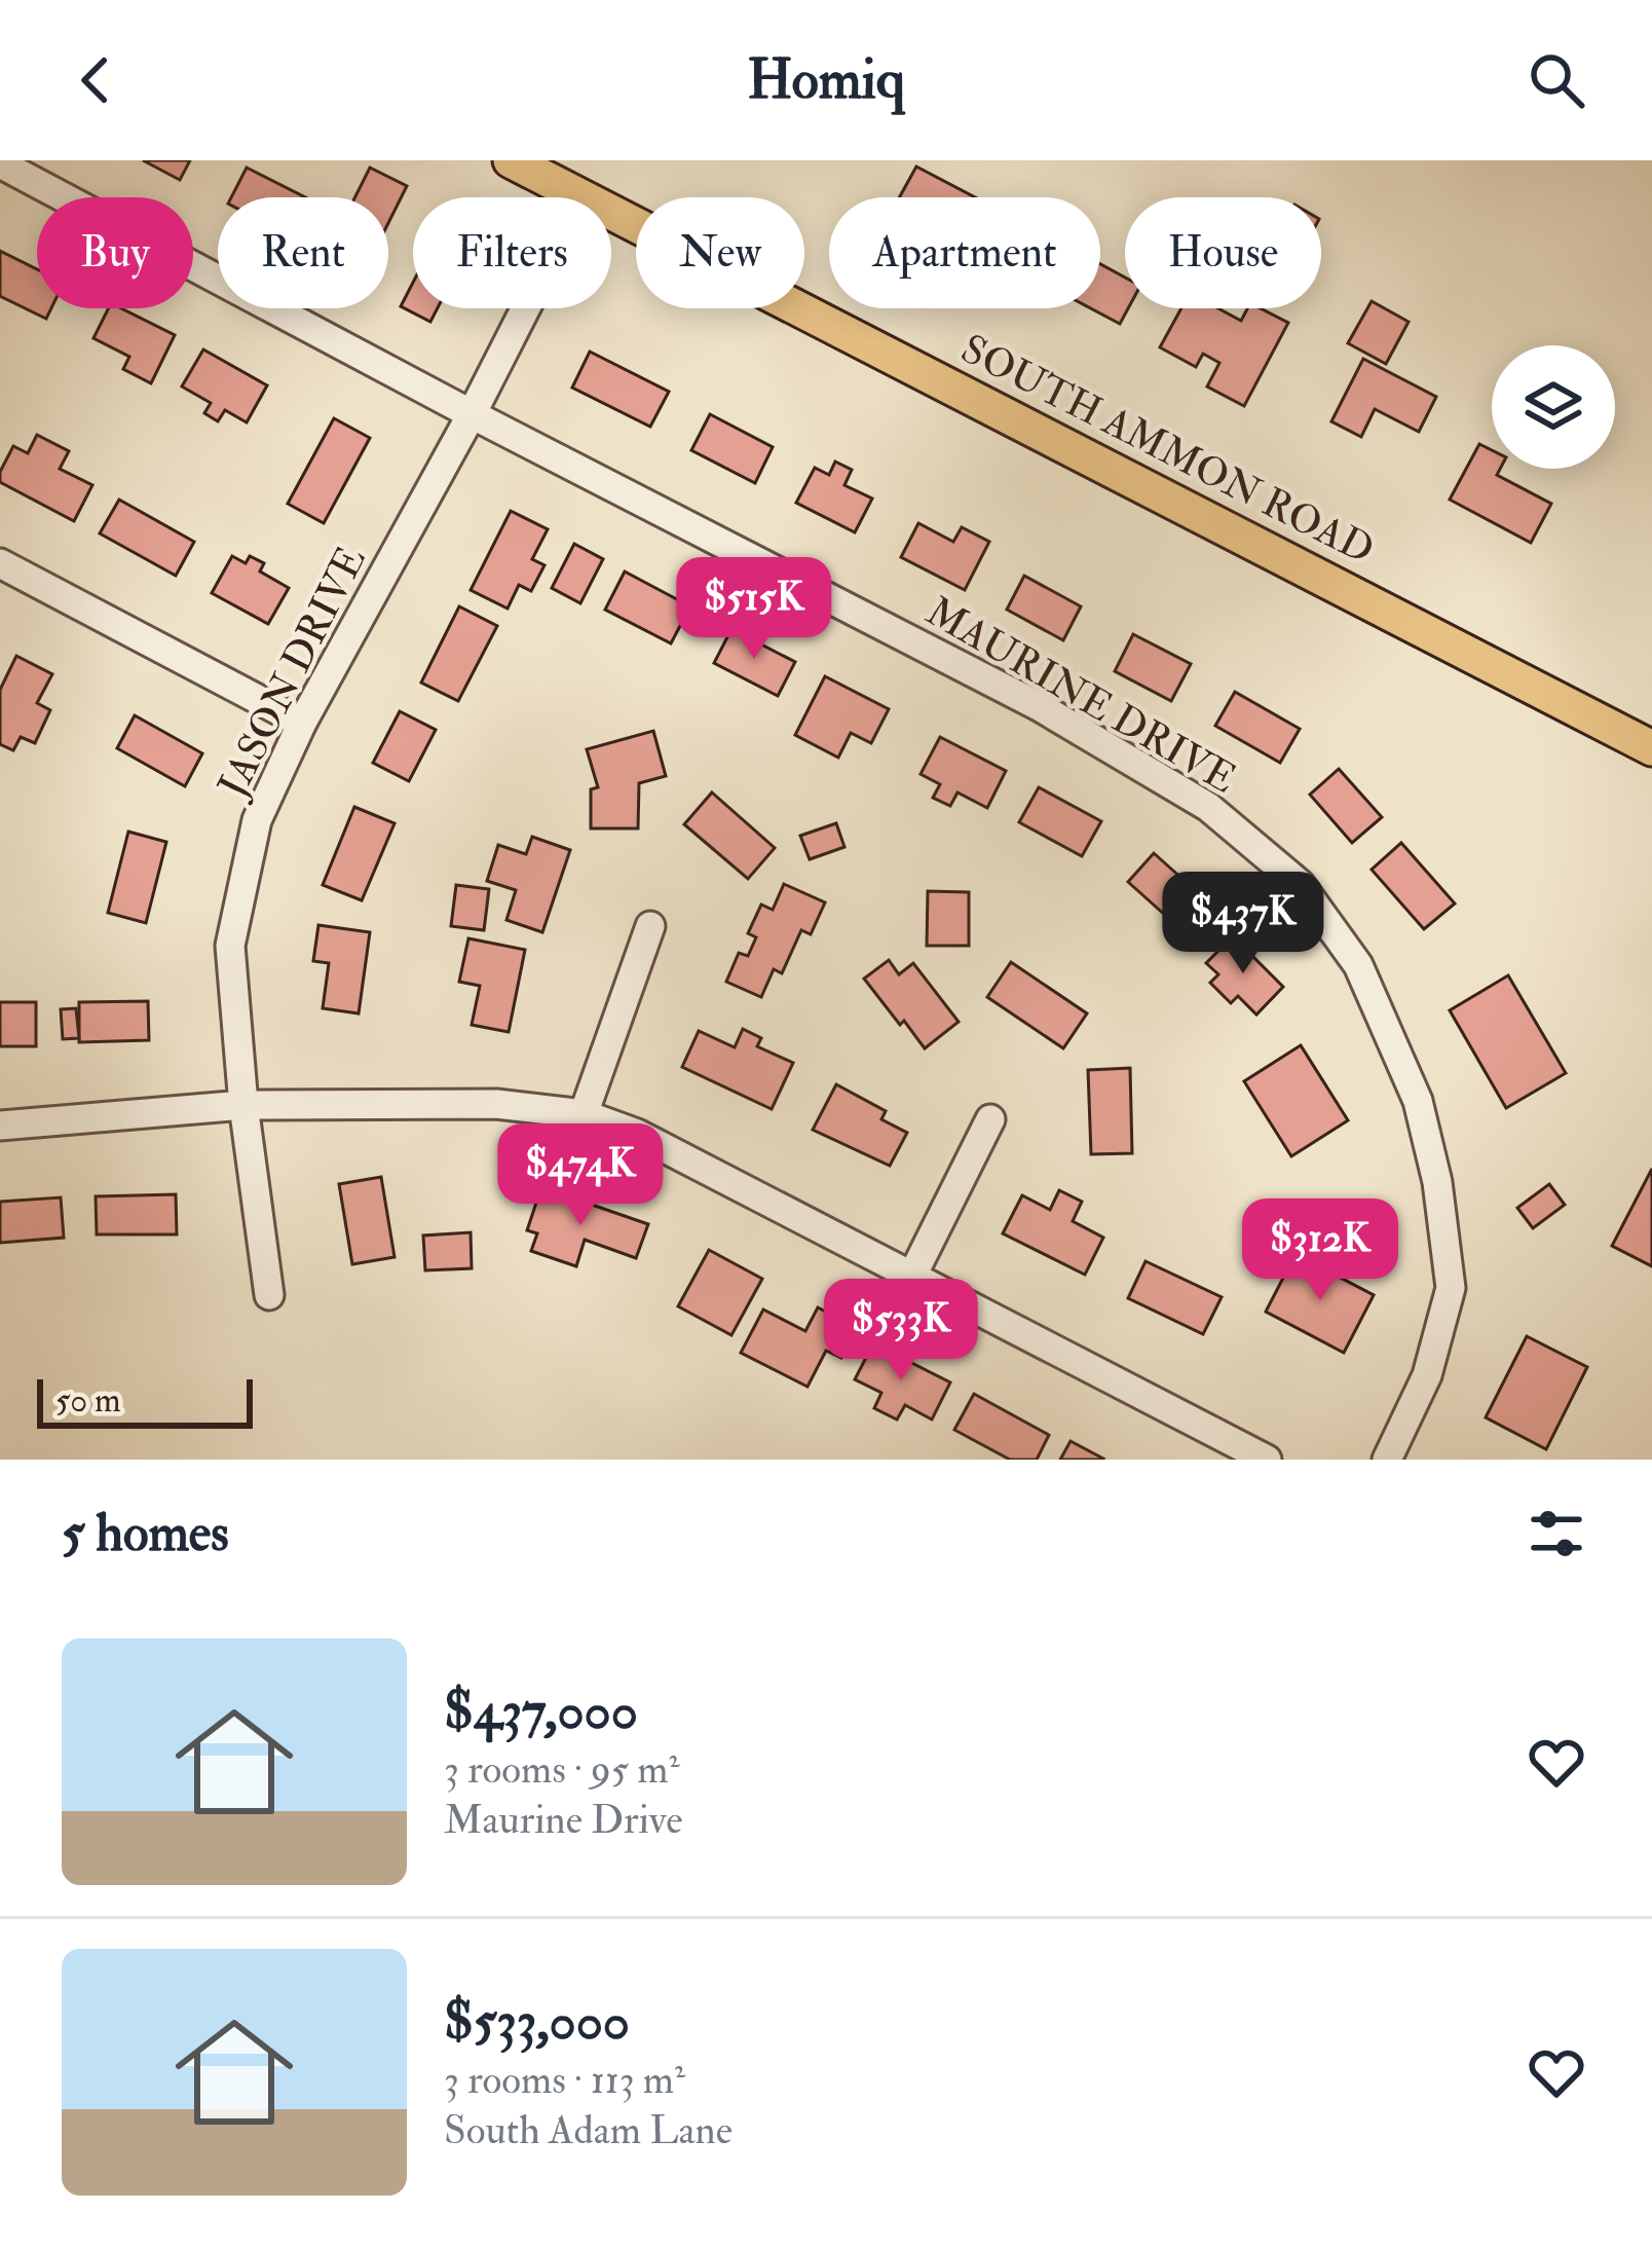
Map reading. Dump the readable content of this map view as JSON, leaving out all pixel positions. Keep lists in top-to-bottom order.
{
  "streets": {
    "main road": ["SOUTH AMMON ROAD"],
    "street": ["JASON DRIVE", "MAURINE DRIVE"]
  },
  "crossings": [
    ["JASON DRIVE", "MAURINE DRIVE"]
  ],
  "scale_bar": "50 m",
  "page": {
    "header": "Homiq",
    "chip": [
      "Buy",
      "Rent",
      "Filters",
      "New",
      "Apartment",
      "House"
    ],
    "price": [
      "$515K",
      "$437K",
      "$474K",
      "$312K",
      "$533K"
    ],
    "scale": "50 m",
    "heading": "5 homes",
    "list": [
      {
        "name": "$437,000",
        "note": "3 rooms · 95 m² · Maurine Drive"
      },
      {
        "name": "$533,000",
        "note": "3 rooms · 113 m² · South Adam Lane"
      }
    ]
  }
}
